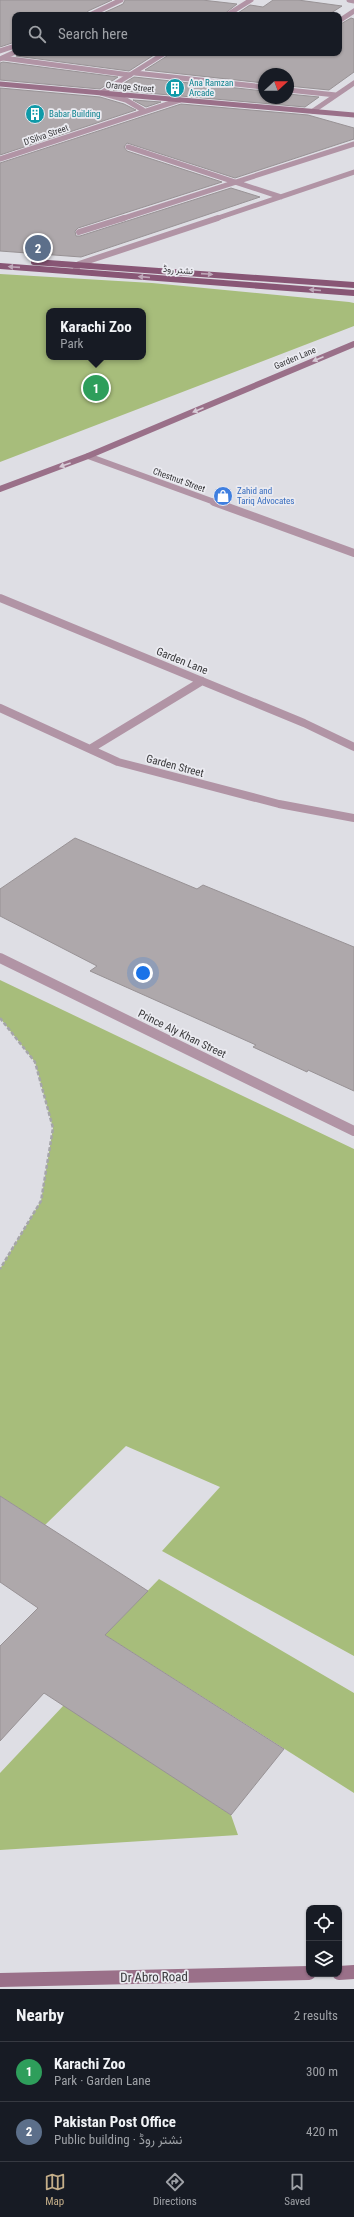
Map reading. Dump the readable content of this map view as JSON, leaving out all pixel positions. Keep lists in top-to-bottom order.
{
  "streets": {
    "main road": ["نشتر روڈ"],
    "street": [
      "Orange Street",
      "D'Silva Street",
      "Garden Lane",
      "Chestnut Street",
      "Garden Street",
      "Prince Aly Khan Street",
      "Dr Abro Road"
    ]
  },
  "crossings": [
    ["Orange Street", "D'Silva Street"],
    ["Garden Lane", "Chestnut Street"]
  ],
  "one_way": ["Garden Lane"],
  "places": {
    "building": ["Ana Ramzan Arcade", "Babar Building"],
    "shop": ["Zahid and Tariq Advocates"]
  },
  "north": "right",
  "page": {
    "search": "Search here",
    "pins": ["2", "1"],
    "popup": ["Karachi Zoo", "Park"],
    "heading": ["Nearby", "2 results"],
    "list": [
      {
        "mark": "1",
        "name": "Karachi Zoo",
        "note": "Park · Garden Lane",
        "value": "300 m"
      },
      {
        "mark": "2",
        "name": "Pakistan Post Office",
        "note": "Public building · نشتر روڈ",
        "value": "420 m"
      }
    ],
    "nav": ["Map", "Directions", "Saved"]
  }
}
